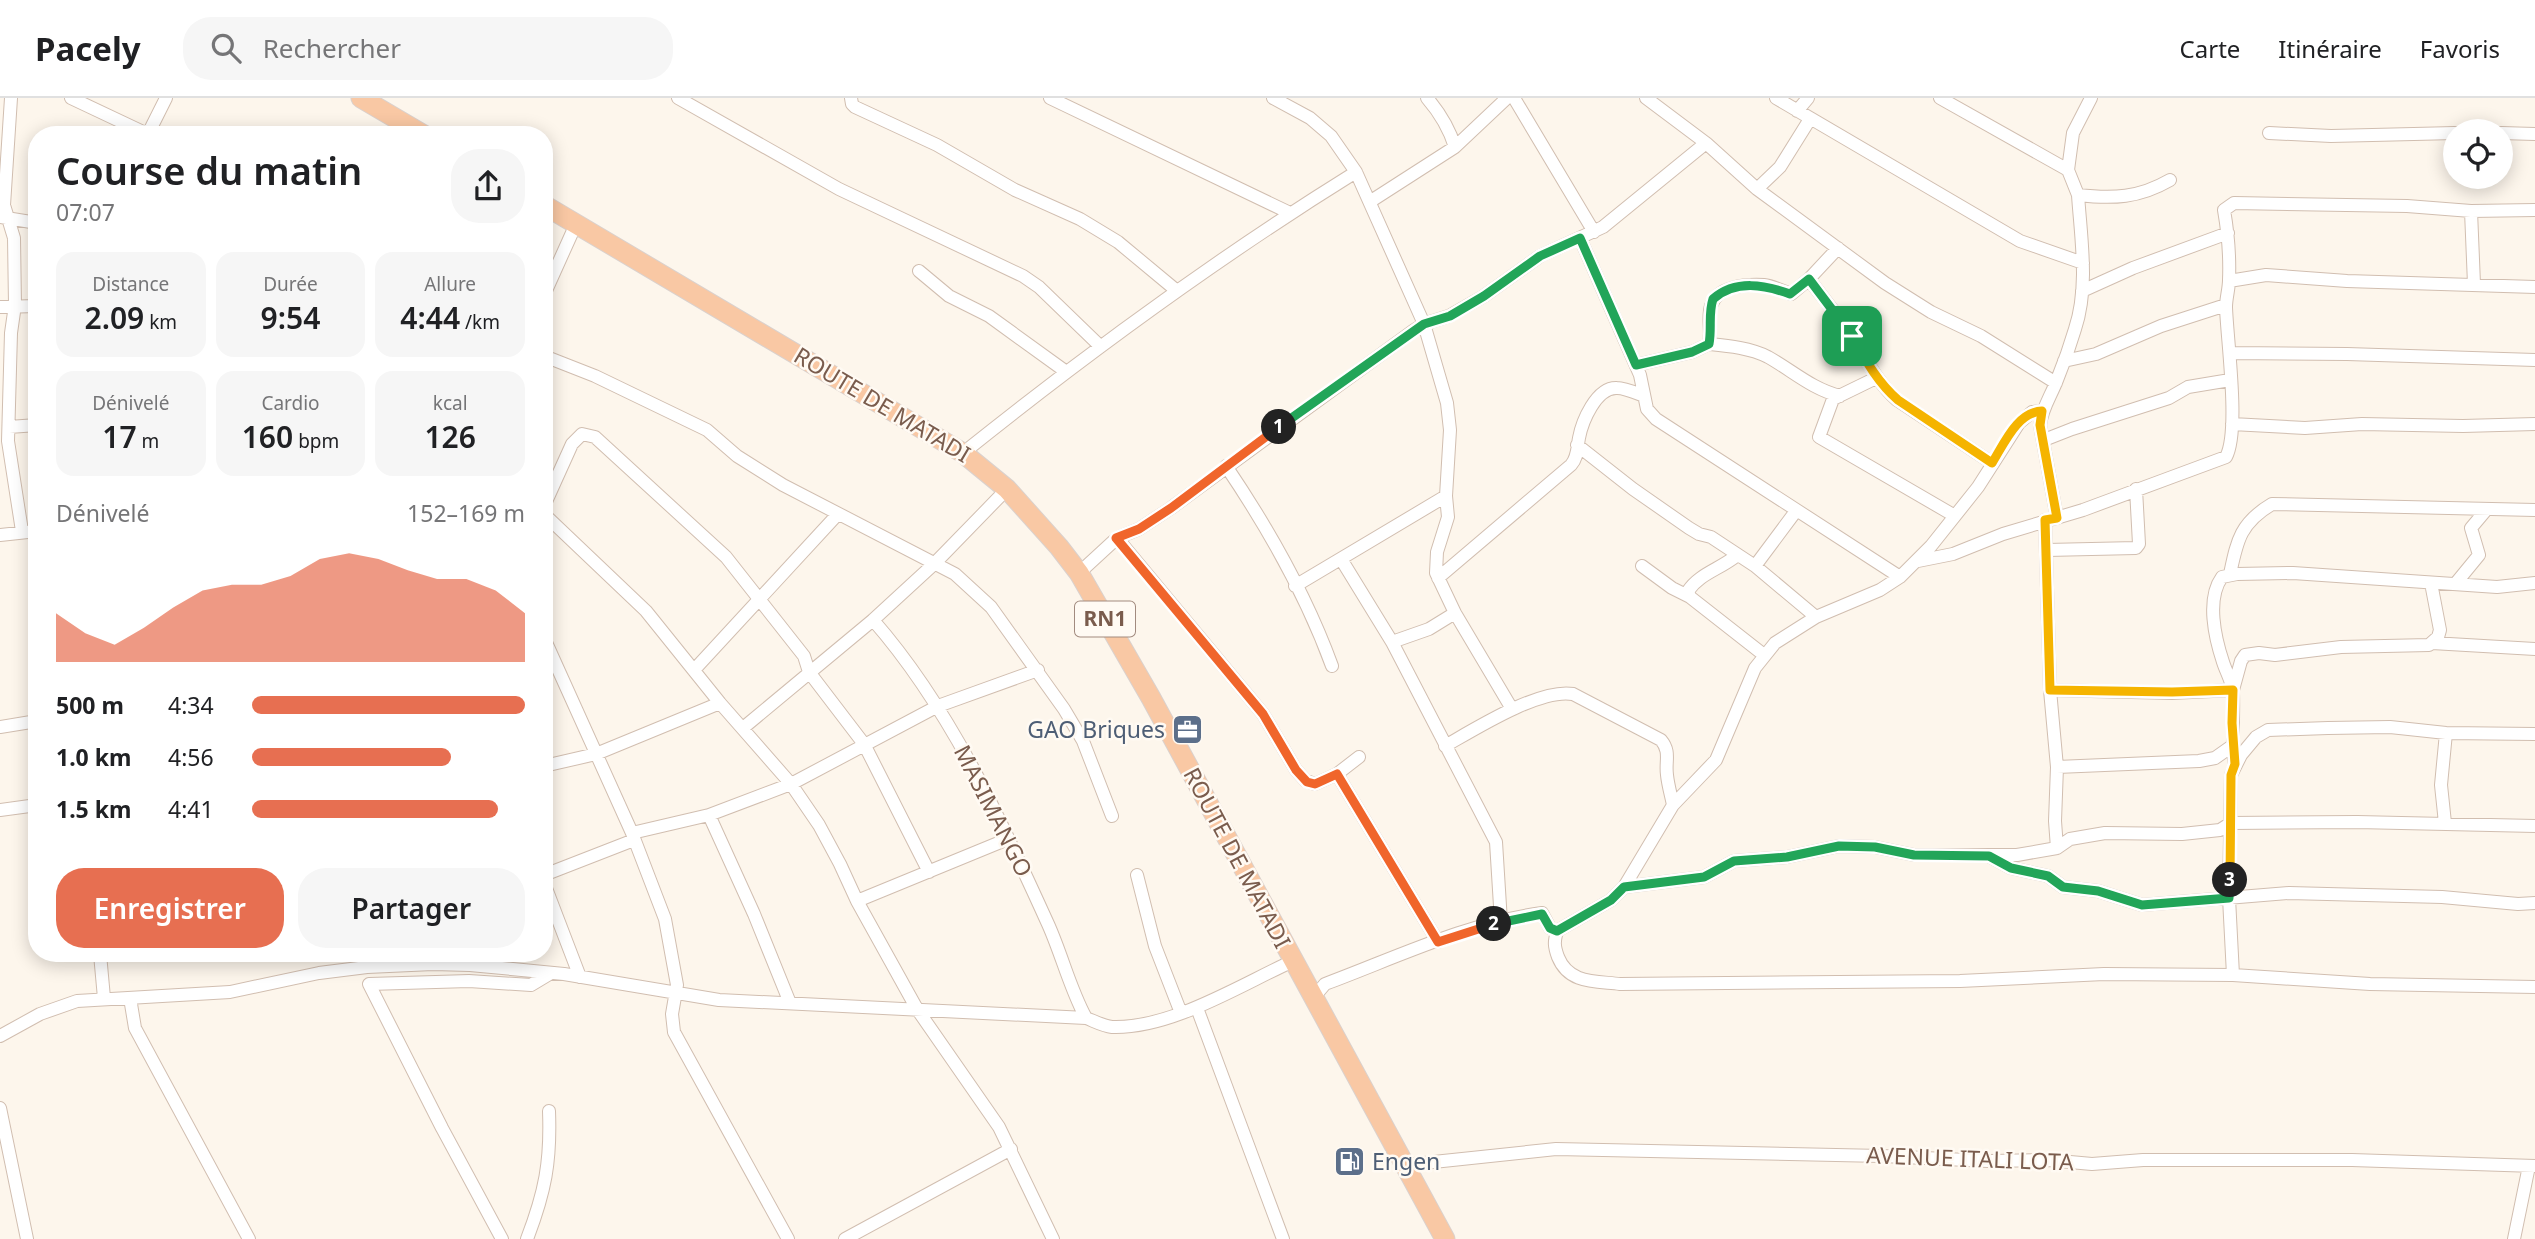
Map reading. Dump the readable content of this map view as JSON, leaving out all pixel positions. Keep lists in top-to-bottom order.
{
  "streets": {
    "highway": ["ROUTE DE MATADI", "RN1"],
    "street": ["MASIMANGO", "AVENUE ITALI LOTA"]
  },
  "crossings": [
    ["ROUTE DE MATADI", "AVENUE ITALI LOTA"]
  ],
  "places": {
    "office": ["GAO Briques"],
    "fuel station": ["Engen"]
  },
  "page": {
    "header": "Pacely",
    "search": "Rechercher",
    "nav": ["Carte", "Itinéraire", "Favoris"],
    "heading": ["Course du matin", "07:07"],
    "stats": [
      ["Distance", "2.09 km"],
      ["Durée", "9:54"],
      ["Allure", "4:44 /km"],
      ["Dénivelé", "17 m"],
      ["Cardio", "160 bpm"],
      ["kcal", "126"]
    ],
    "pins": ["1", "3", "2"],
    "chart": ["Dénivelé", "152–169 m"],
    "list": [
      {
        "name": "500 m",
        "note": "4:34"
      },
      {
        "name": "1.0 km",
        "note": "4:56"
      },
      {
        "name": "1.5 km",
        "note": "4:41"
      }
    ],
    "buttons": ["Enregistrer", "Partager"]
  }
}
